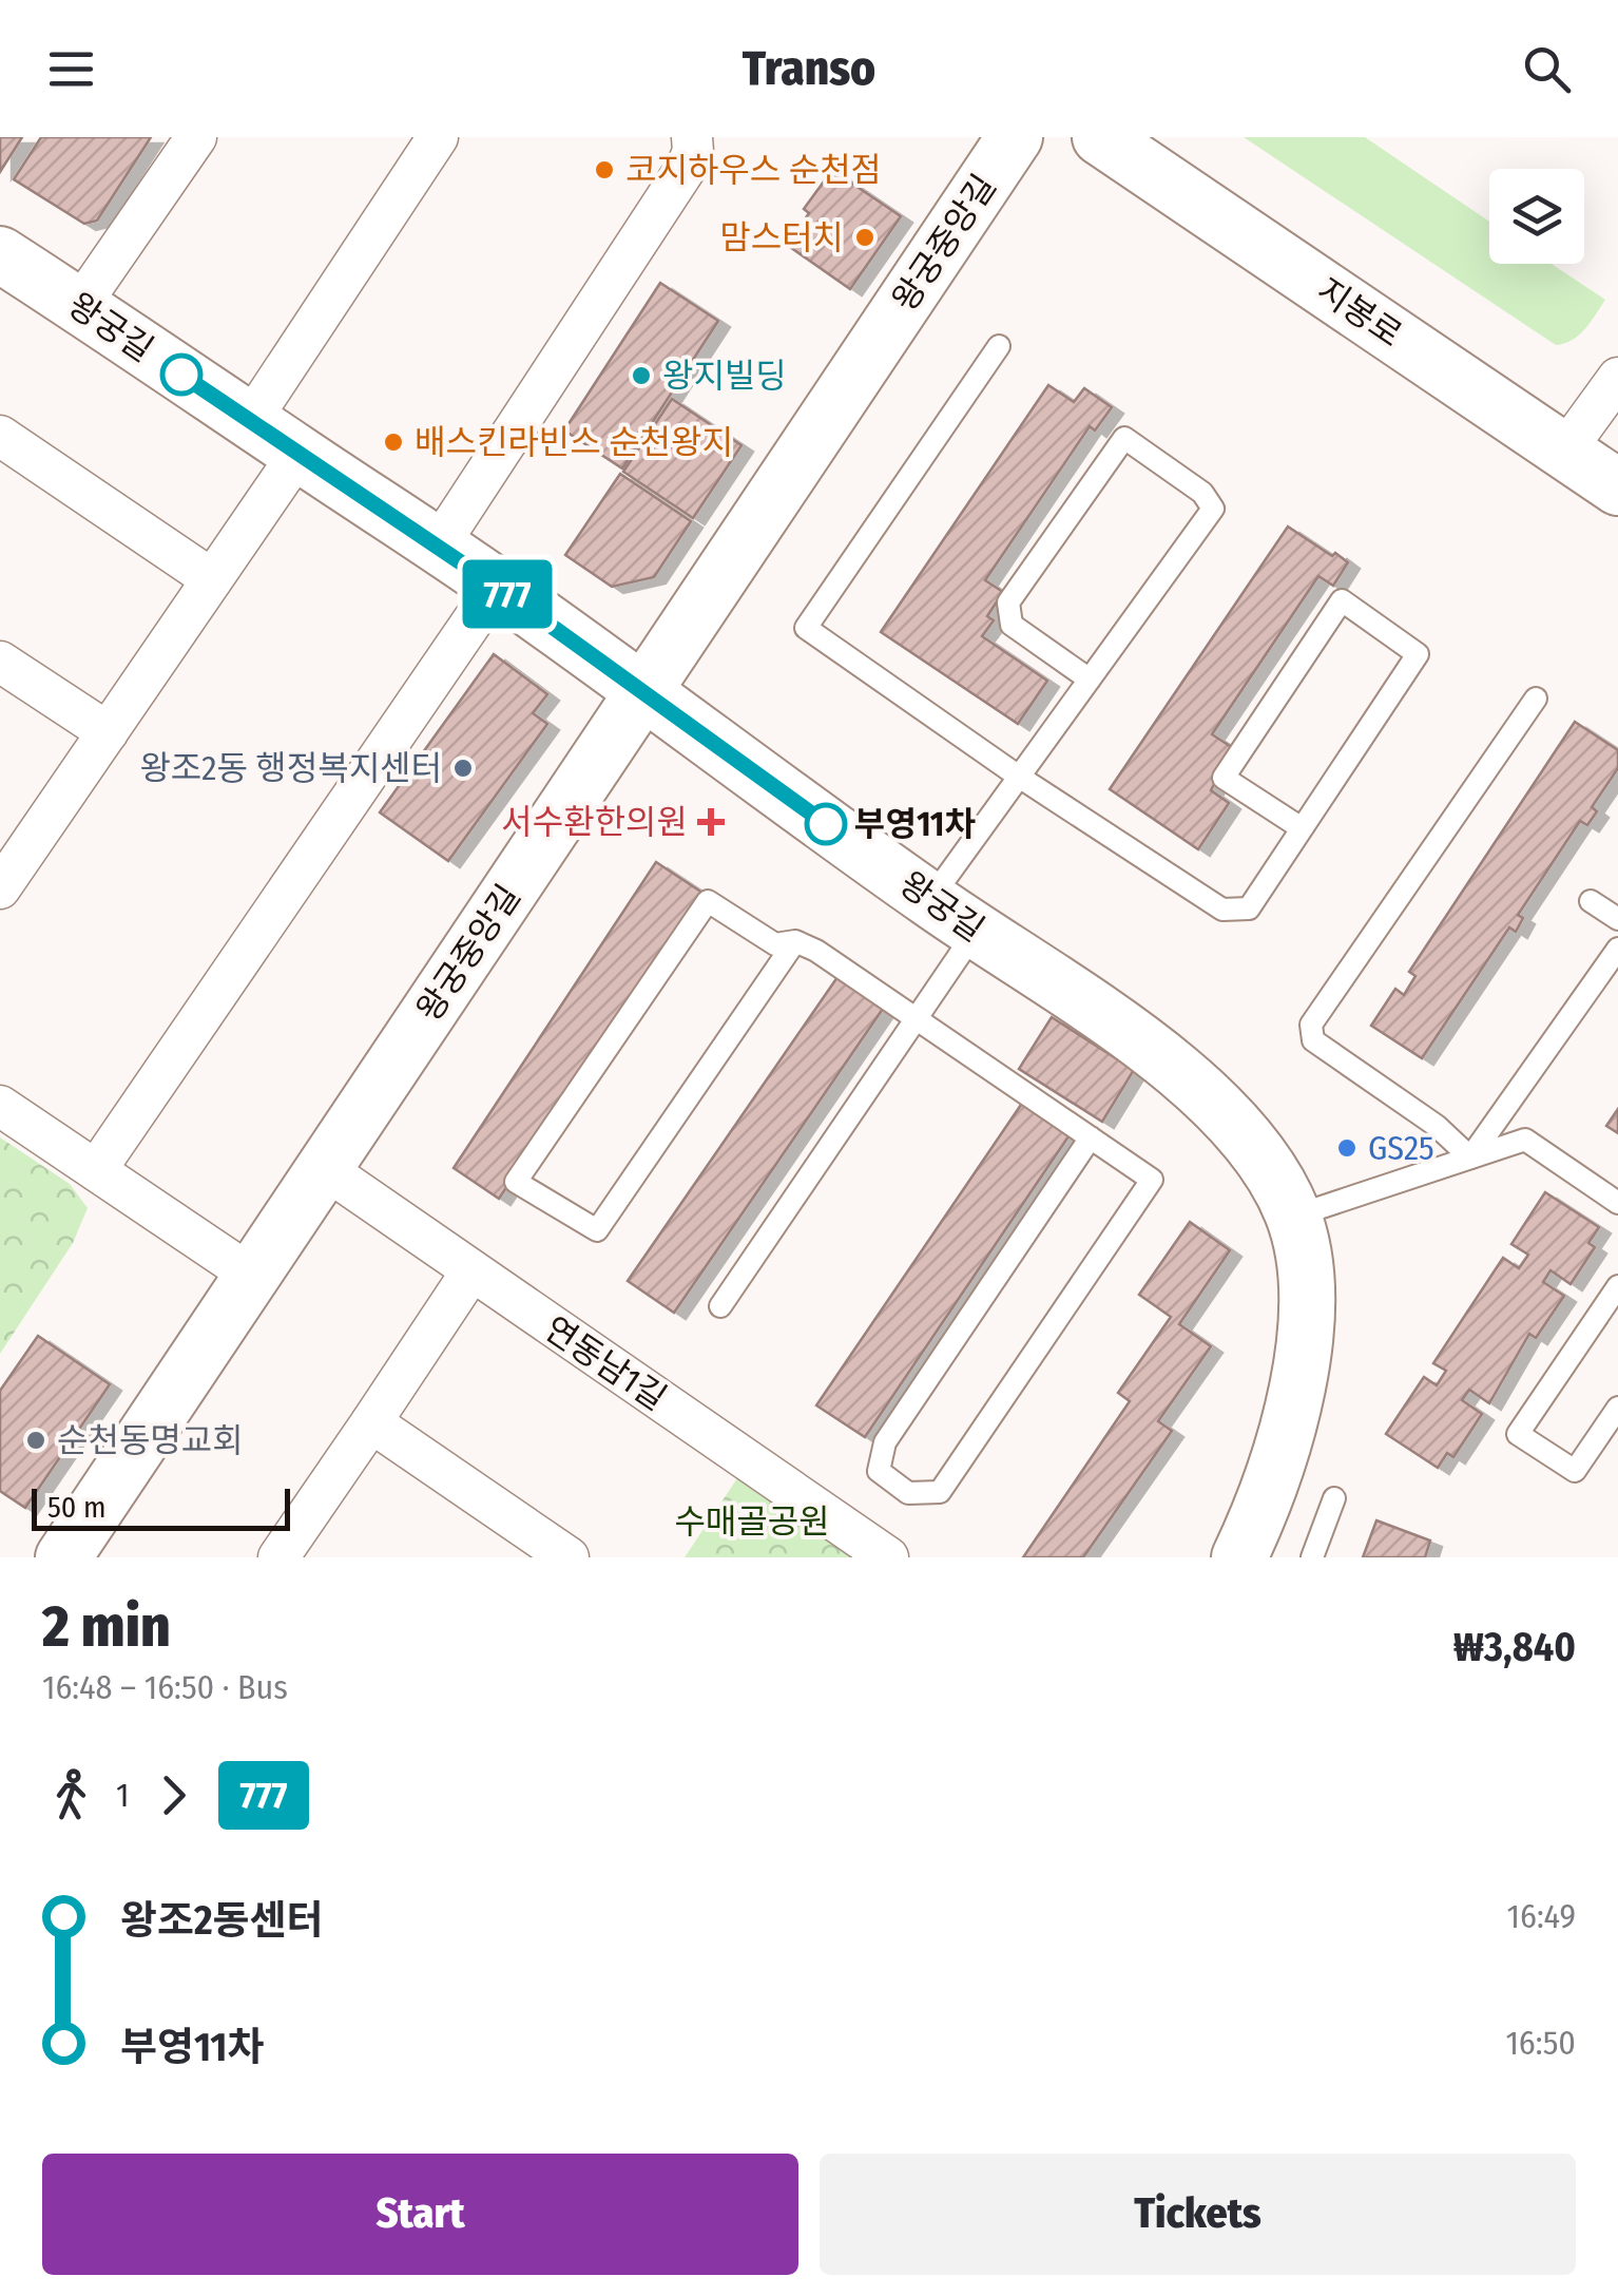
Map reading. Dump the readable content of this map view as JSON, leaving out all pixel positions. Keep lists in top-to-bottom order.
{
  "streets": {
    "street": [
      "왕궁중앙길",
      "지봉로",
      "왕궁길",
      "연동남1길"
    ]
  },
  "crossings": [
    ["왕궁중앙길", "왕궁길"],
    ["왕궁중앙길", "연동남1길"]
  ],
  "parks": ["수매골공원"],
  "places": {
    "other": [
      "코지하우스 순천점",
      "맘스터치",
      "왕지빌딩",
      "배스킨라빈스 순천왕지",
      "왕조2동 행정복지센터",
      "부영11차",
      "GS25",
      "순천동명교회"
    ],
    "health": ["서수환한의원"]
  },
  "lines": ["bus line 777"],
  "scale_bar": "50 m",
  "page": {
    "header": "Transo",
    "on_map": "777",
    "scale": "50 m",
    "heading": ["2 min", "16:48 – 16:50 · Bus", "₩3,840"],
    "legs": ["1", "777"],
    "list": [
      {
        "name": "왕조2동센터",
        "value": "16:49"
      },
      {
        "name": "부영11차",
        "value": "16:50"
      }
    ],
    "buttons": ["Start", "Tickets"]
  }
}
